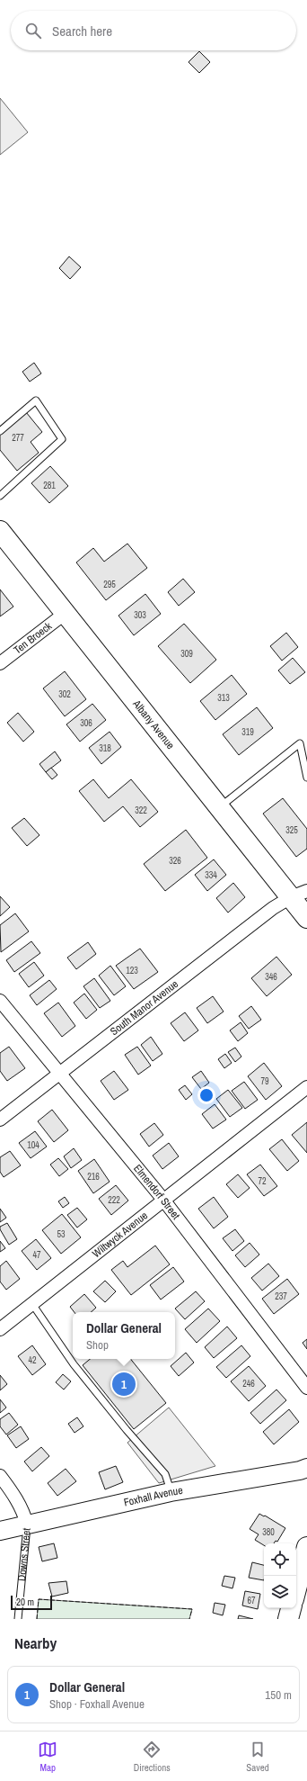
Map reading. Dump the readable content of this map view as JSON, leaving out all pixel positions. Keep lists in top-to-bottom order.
{
  "streets": {
    "main road": ["Albany Avenue"],
    "street": [
      "Ten Broeck",
      "South Manor Avenue",
      "Elmendorf Street",
      "Wiltwyck Avenue",
      "Foxhall Avenue",
      "Downs Street"
    ]
  },
  "crossings": [
    ["Ten Broeck", "Albany Avenue"],
    ["Albany Avenue", "South Manor Avenue"],
    ["South Manor Avenue", "Elmendorf Street"],
    ["Elmendorf Street", "Wiltwyck Avenue"],
    ["Foxhall Avenue", "Downs Street"]
  ],
  "house_numbers": [
    "277",
    "281",
    "295",
    "303",
    "309",
    "302",
    "313",
    "306",
    "319",
    "318",
    "322",
    "325",
    "326",
    "334",
    "123",
    "346",
    "79",
    "104",
    "216",
    "72",
    "222",
    "53",
    "47",
    "237",
    "42",
    "246",
    "380",
    "67"
  ],
  "scale_bar": "20 m",
  "page": {
    "search": "Search here",
    "popup": ["Dollar General", "Shop"],
    "pins": "1",
    "scale": "20 m",
    "heading": "Nearby",
    "list": [
      {
        "mark": "1",
        "name": "Dollar General",
        "note": "Shop · Foxhall Avenue",
        "value": "150 m"
      }
    ],
    "nav": ["Map", "Directions", "Saved"]
  }
}
